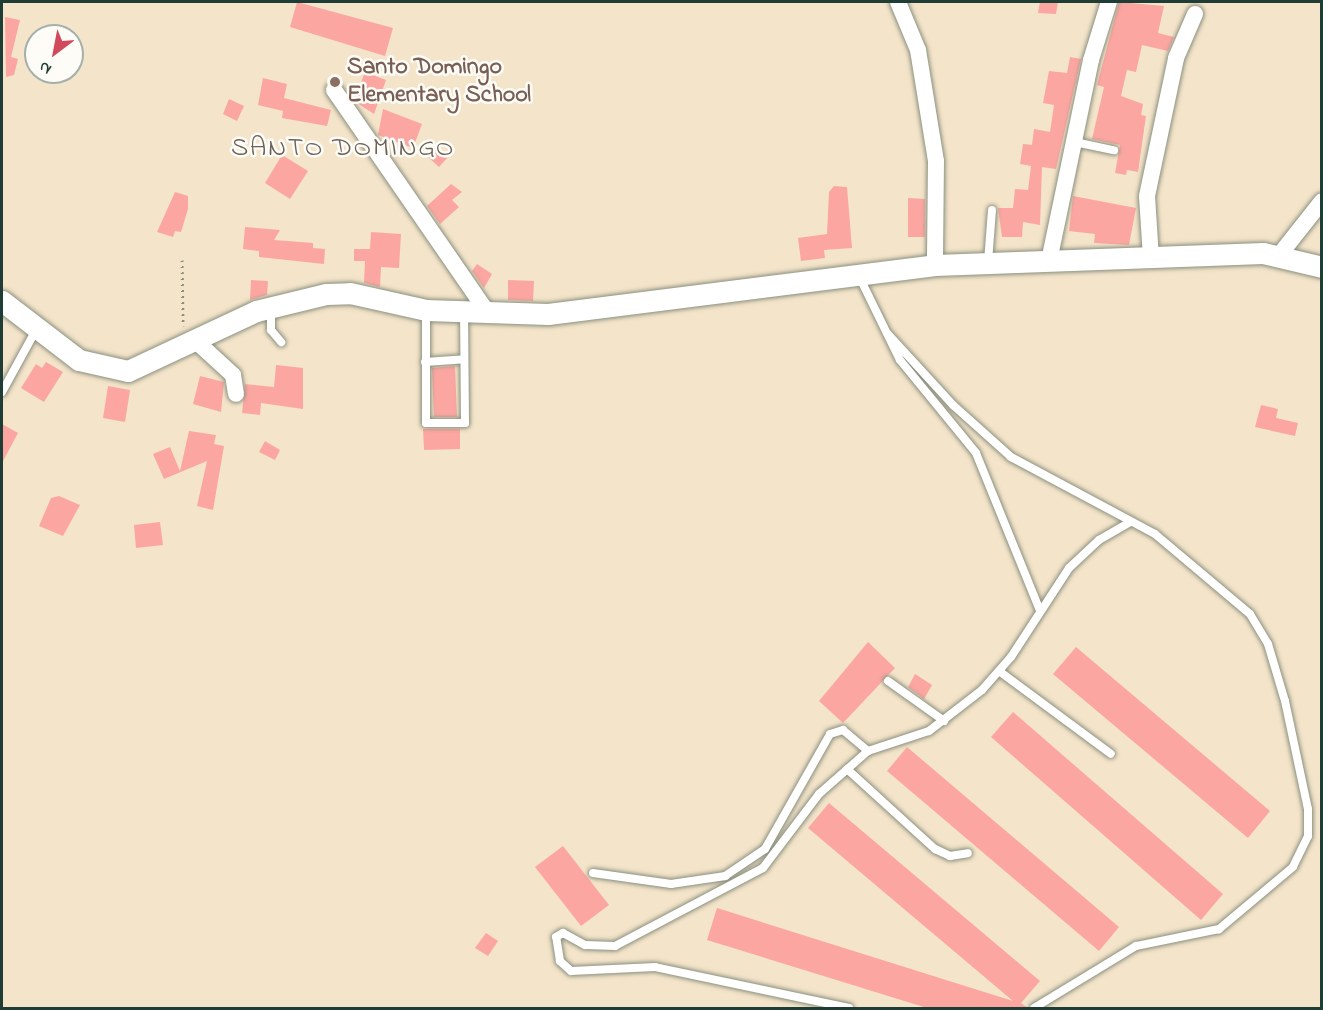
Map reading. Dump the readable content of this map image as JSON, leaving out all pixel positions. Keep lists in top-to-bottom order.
{
  "districts": ["SANTO DOMINGO"],
  "places": ["Santo Domingo Elementary School"],
  "north": "bottom left"
}
